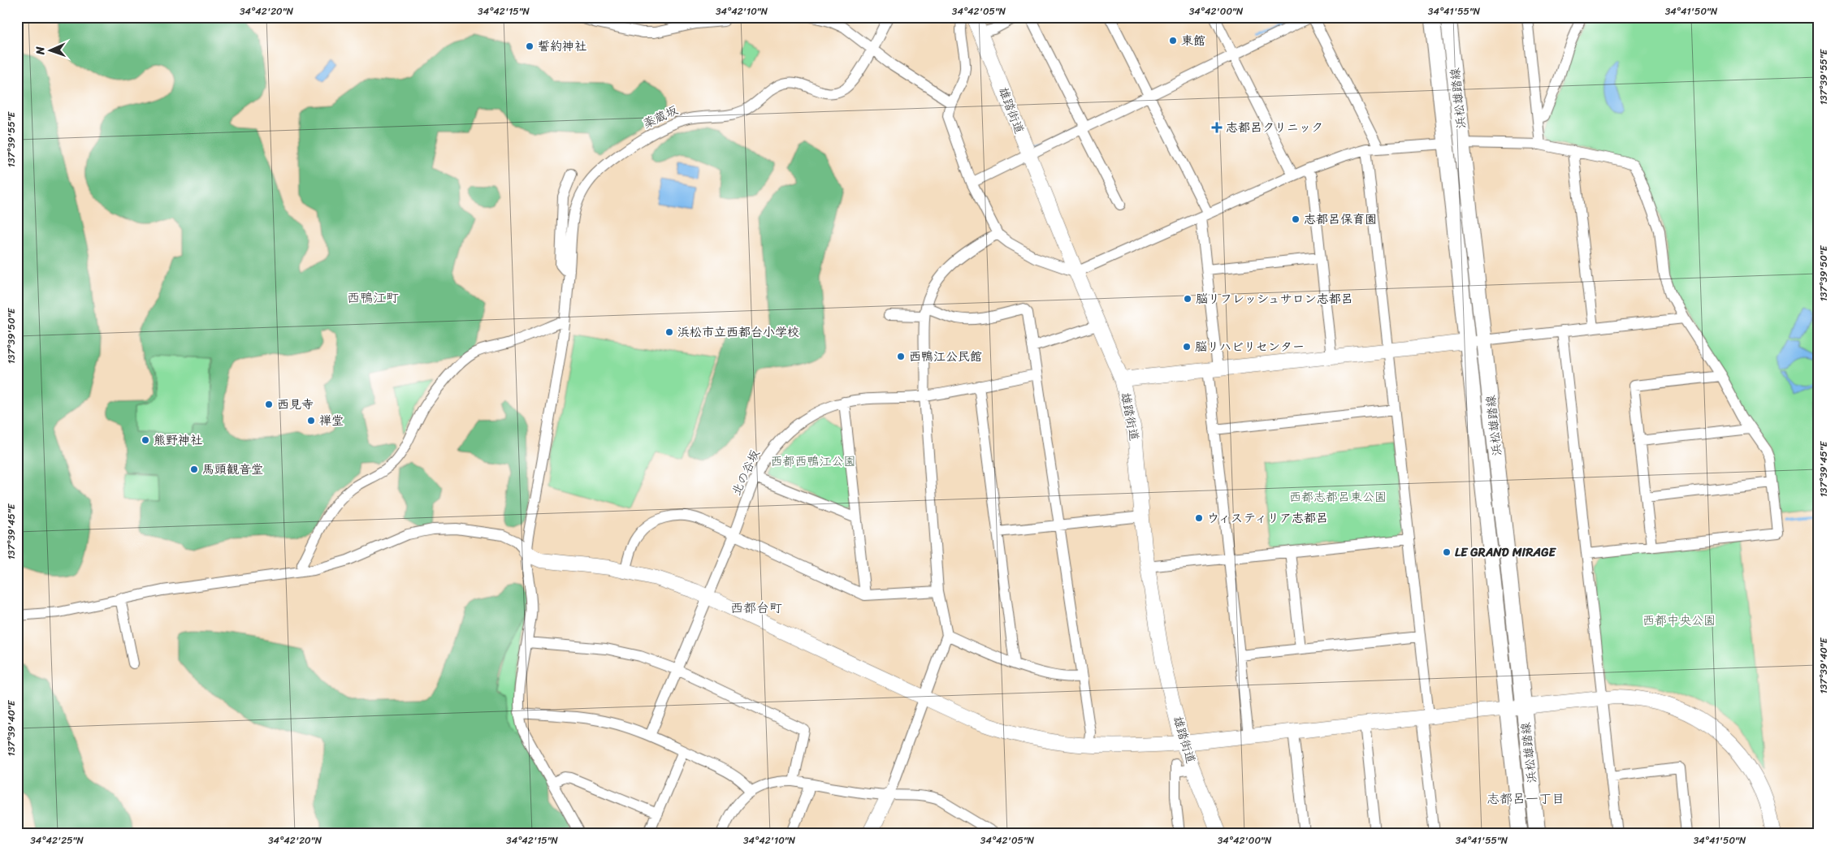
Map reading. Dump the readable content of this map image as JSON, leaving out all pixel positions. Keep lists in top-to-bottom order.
{
  "streets": {
    "main road": ["浜松雄踏線"],
    "street": ["雄踏街道", "薬蔵坂", "北の谷坂"]
  },
  "districts": ["西鴨江町", "西都台町", "志都呂一丁目"],
  "parks": ["西都西鴨江公園", "西都志都呂東公園", "西都中央公園"],
  "places": {
    "other": [
      "東館",
      "誓約神社",
      "志都呂保育園",
      "脳リフレッシュサロン志都呂",
      "浜松市立西都台小学校",
      "脳リハビリセンター",
      "西鴨江公民館",
      "西見寺",
      "禅堂",
      "熊野神社",
      "馬頭観音堂",
      "ウィスティリア志都呂",
      "LE GRAND MIRAGE"
    ],
    "health": ["志都呂クリニック"]
  },
  "north": "left",
  "coordinates": [
    "34°42'20\"N",
    "34°42'15\"N",
    "34°42'10\"N",
    "34°42'05\"N",
    "34°42'00\"N",
    "34°41'55\"N",
    "34°41'50\"N",
    "137°39'55\"E",
    "137°39'50\"E",
    "137°39'45\"E",
    "137°39'40\"E",
    "34°42'25\"N"
  ]
}
